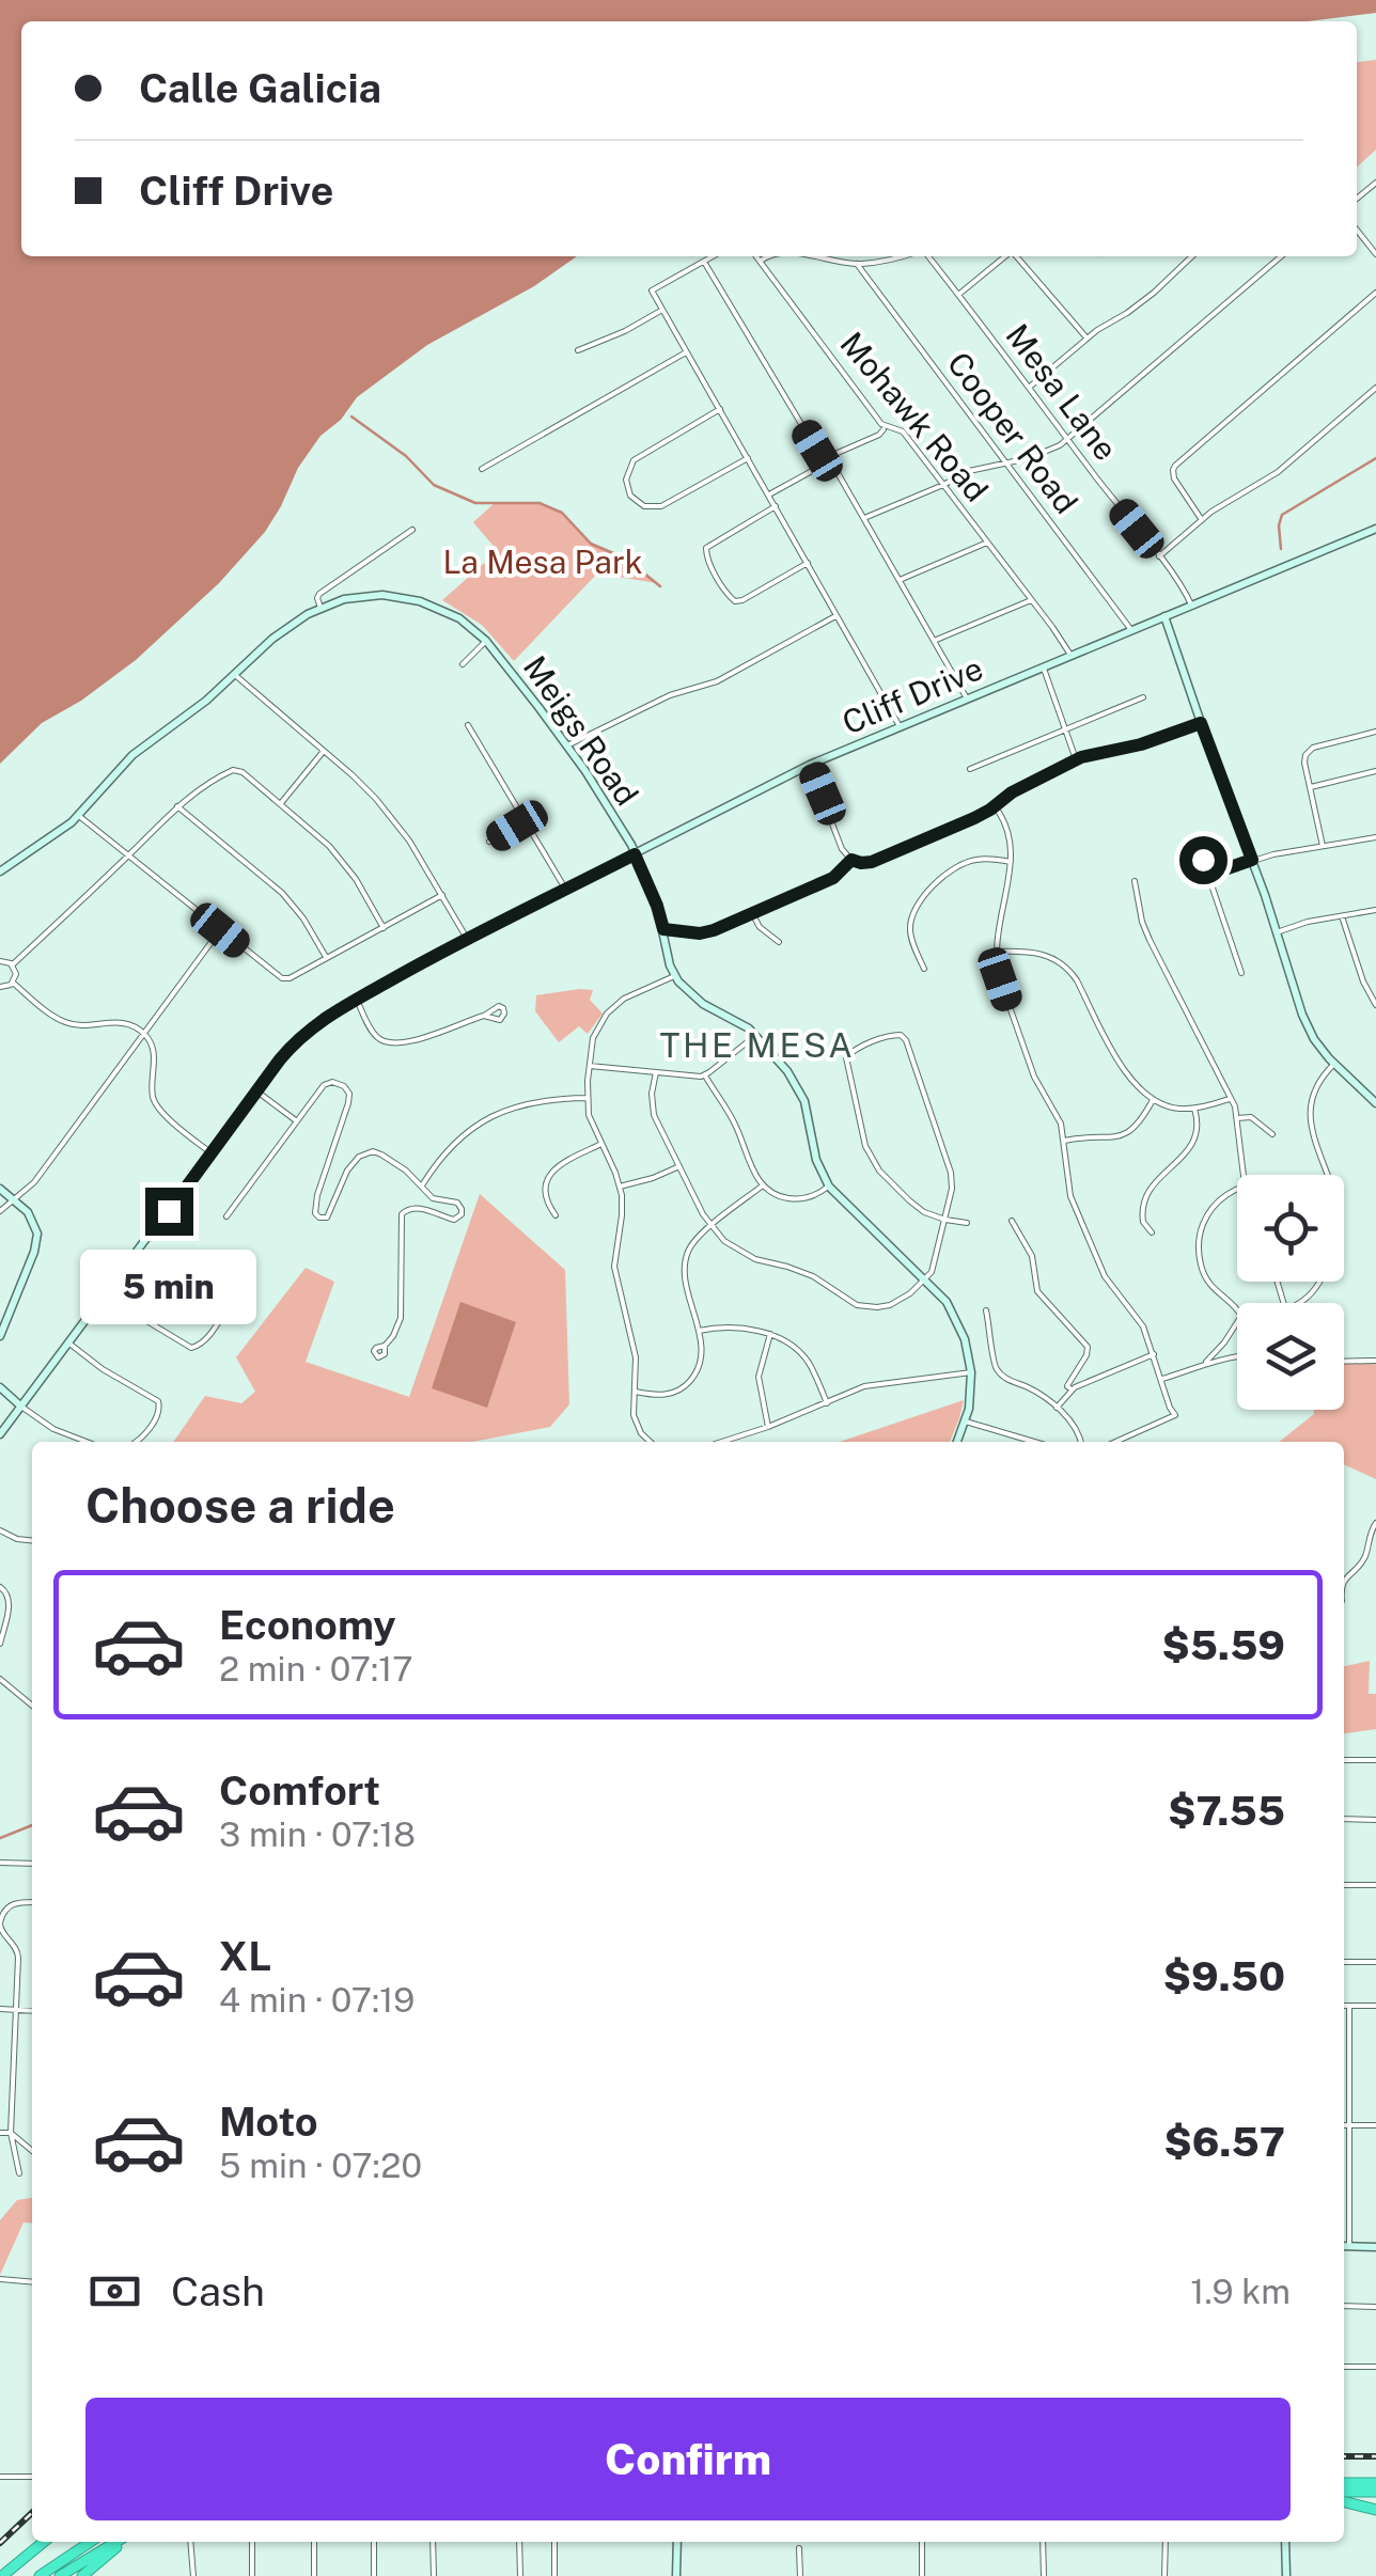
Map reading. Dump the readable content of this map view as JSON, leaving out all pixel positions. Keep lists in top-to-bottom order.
{
  "streets": {
    "main road": ["Cliff Drive", "Meigs Road"],
    "street": ["Mesa Lane", "Mohawk Road", "Cooper Road"]
  },
  "crossings": [
    ["Mesa Lane", "Cliff Drive"],
    ["Mohawk Road", "Cliff Drive"],
    ["Cooper Road", "Cliff Drive"],
    ["Cliff Drive", "Meigs Road"]
  ],
  "districts": ["THE MESA"],
  "parks": ["La Mesa Park"],
  "page": {
    "banner": ["Calle Galicia", "Cliff Drive"],
    "bubble": "5 min",
    "heading": "Choose a ride",
    "list": [
      {
        "name": "Economy",
        "note": "2 min · 07:17",
        "value": "$5.59"
      },
      {
        "name": "Comfort",
        "note": "3 min · 07:18",
        "value": "$7.55"
      },
      {
        "name": "XL",
        "note": "4 min · 07:19",
        "value": "$9.50"
      },
      {
        "name": "Moto",
        "note": "5 min · 07:20",
        "value": "$6.57"
      }
    ],
    "pay": ["Cash", "1.9 km"],
    "buttons": "Confirm"
  }
}
